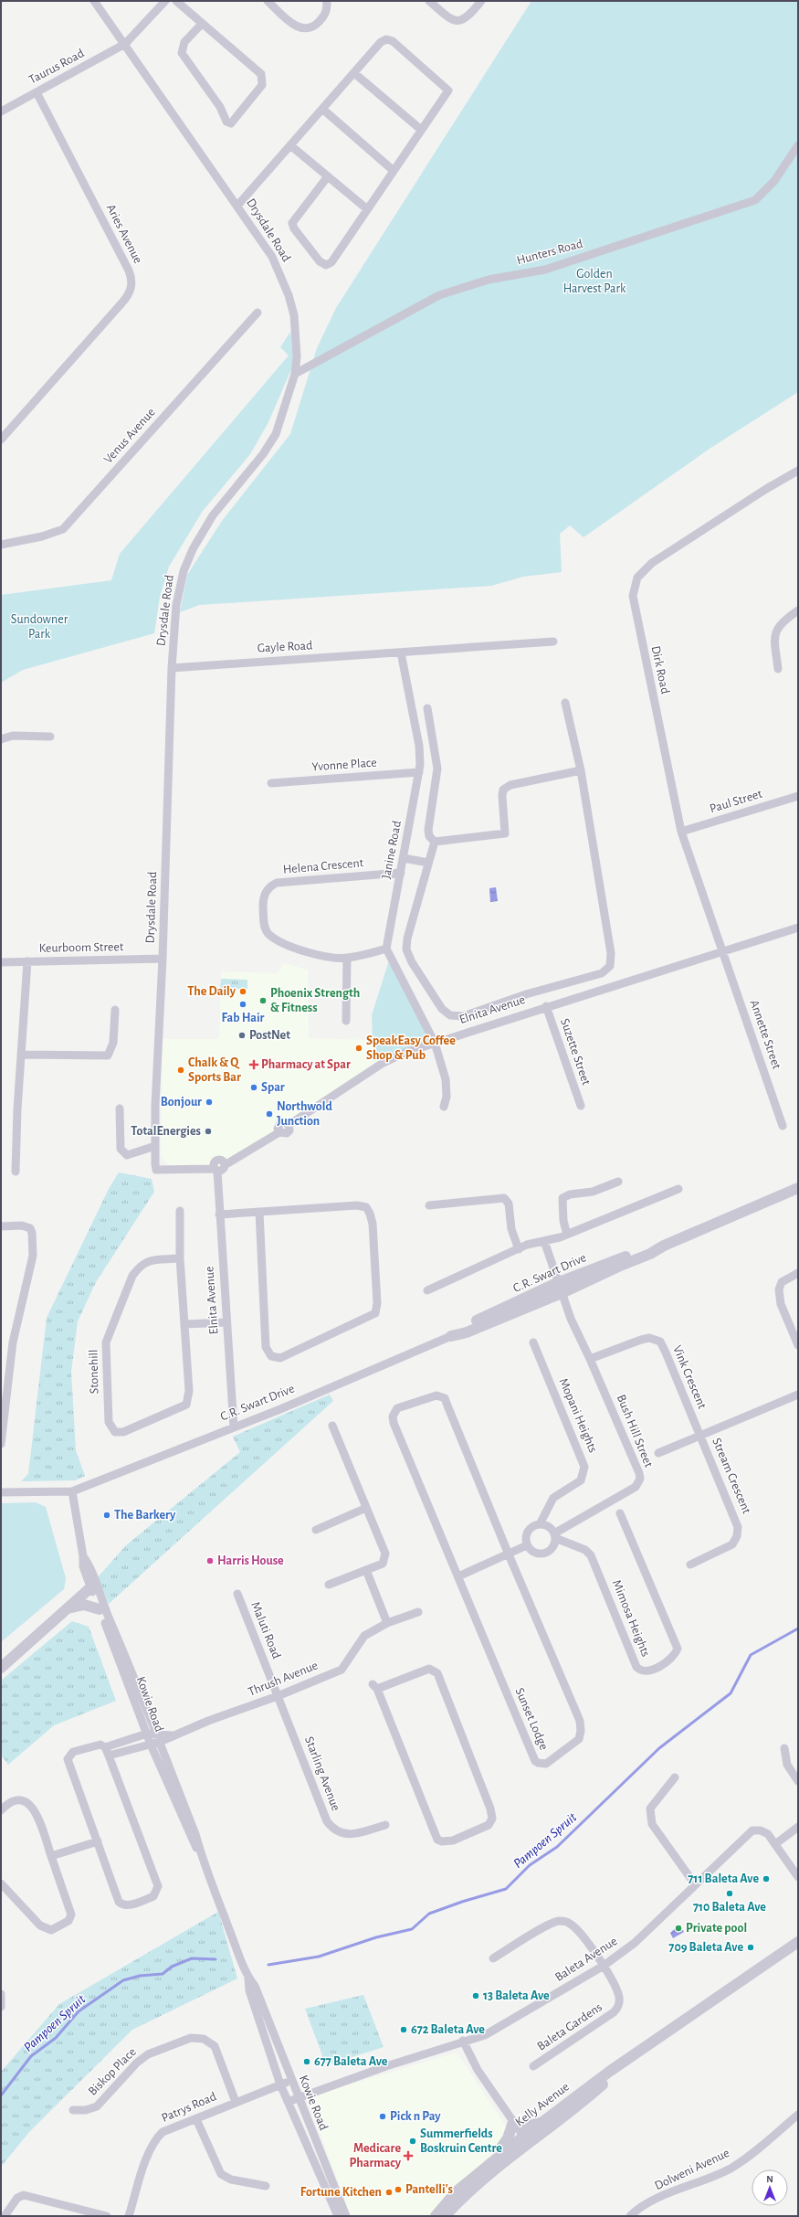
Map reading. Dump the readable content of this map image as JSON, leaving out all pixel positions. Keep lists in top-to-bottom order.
{
  "streets": {
    "street": [
      "Taurus Road",
      "Drysdale Road",
      "Aries Avenue",
      "Hunters Road",
      "Venus Avenue",
      "Gayle Road",
      "Dirk Road",
      "Yvonne Place",
      "Paul Street",
      "Janine Road",
      "Helena Crescent",
      "Keurboom Street",
      "Elnita Avenue",
      "Annette Street",
      "Suzette Street",
      "C.R. Swart Drive",
      "Stonehill",
      "Vink Crescent",
      "Mopani Heights",
      "Bush Hill Street",
      "Stream Crescent",
      "Mimosa Heights",
      "Maluti Road",
      "Thrush Avenue",
      "Kowie Road",
      "Sunset Lodge",
      "Starling Avenue",
      "Baleta Avenue",
      "Baleta Gardens",
      "Biskop Place",
      "Kelly Avenue",
      "Patrys Road",
      "Dolweni Avenue"
    ]
  },
  "crossings": [
    ["Taurus Road", "Drysdale Road"],
    ["Taurus Road", "Aries Avenue"],
    ["Drysdale Road", "Hunters Road"],
    ["Drysdale Road", "Gayle Road"],
    ["Drysdale Road", "Keurboom Street"],
    ["Drysdale Road", "Elnita Avenue"],
    ["Gayle Road", "Janine Road"],
    ["Dirk Road", "Paul Street"],
    ["Dirk Road", "Elnita Avenue"],
    ["Dirk Road", "Annette Street"],
    ["Yvonne Place", "Janine Road"],
    ["Janine Road", "Helena Crescent"],
    ["Elnita Avenue", "Annette Street"],
    ["Elnita Avenue", "Suzette Street"],
    ["Elnita Avenue", "C.R. Swart Drive"],
    ["C.R. Swart Drive", "Kowie Road"],
    ["Vink Crescent", "Bush Hill Street"],
    ["Vink Crescent", "Stream Crescent"],
    ["Mopani Heights", "Bush Hill Street"],
    ["Mopani Heights", "Mimosa Heights"],
    ["Bush Hill Street", "Mimosa Heights"],
    ["Maluti Road", "Thrush Avenue"],
    ["Maluti Road", "Starling Avenue"],
    ["Thrush Avenue", "Kowie Road"],
    ["Thrush Avenue", "Starling Avenue"],
    ["Kowie Road", "Baleta Avenue"],
    ["Kowie Road", "Patrys Road"],
    ["Baleta Avenue", "Baleta Gardens"],
    ["Biskop Place", "Patrys Road"]
  ],
  "water": ["Pampoen Spruit"],
  "parks": ["Golden Harvest Park", "Sundowner Park"],
  "places": {
    "other": [
      "The Daily",
      "Phoenix Strength & Fitness",
      "Fab Hair",
      "PostNet",
      "SpeakEasy Coffee Shop & Pub",
      "Chalk & Q Sports Bar",
      "Spar",
      "Bonjour",
      "Northwold Junction",
      "TotalEnergies",
      "The Barkery",
      "Harris House",
      "711 Baleta Ave",
      "710 Baleta Ave",
      "Private pool",
      "709 Baleta Ave",
      "13 Baleta Ave",
      "672 Baleta Ave",
      "677 Baleta Ave",
      "Pick n Pay",
      "Summerfields Boskruin Centre",
      "Pantelli's",
      "Fortune Kitchen"
    ],
    "health": ["Pharmacy at Spar", "Medicare Pharmacy"]
  },
  "north": "top"
}
